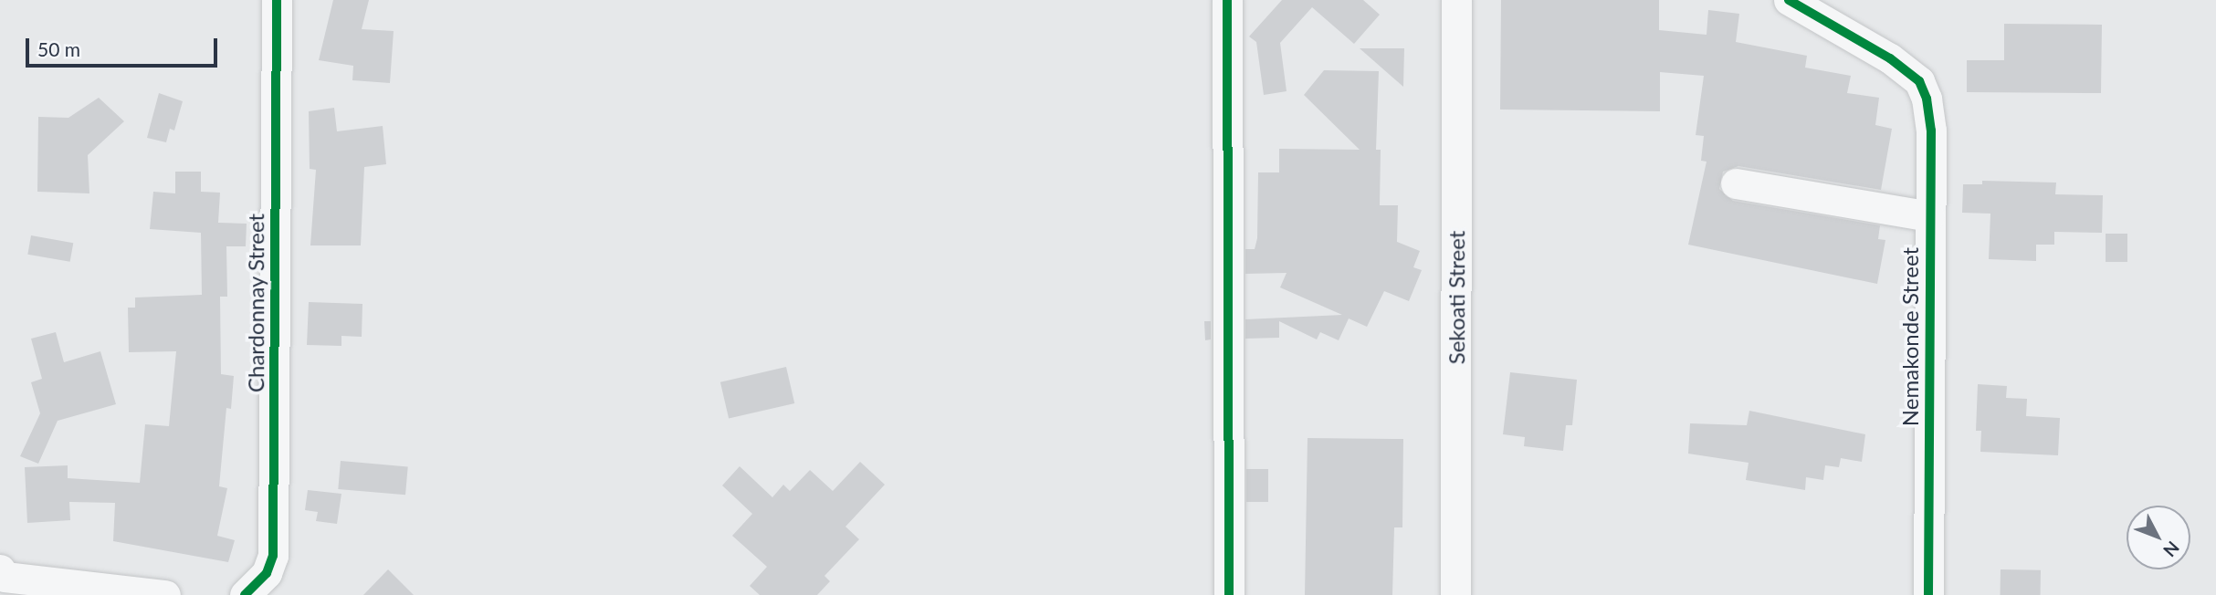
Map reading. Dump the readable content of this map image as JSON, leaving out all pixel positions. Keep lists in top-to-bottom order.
{
  "streets": {
    "street": ["Sekoati Street", "Chardonnay Street", "Nemakonde Street"]
  },
  "scale_bar": "50 m",
  "north": "bottom right"
}
